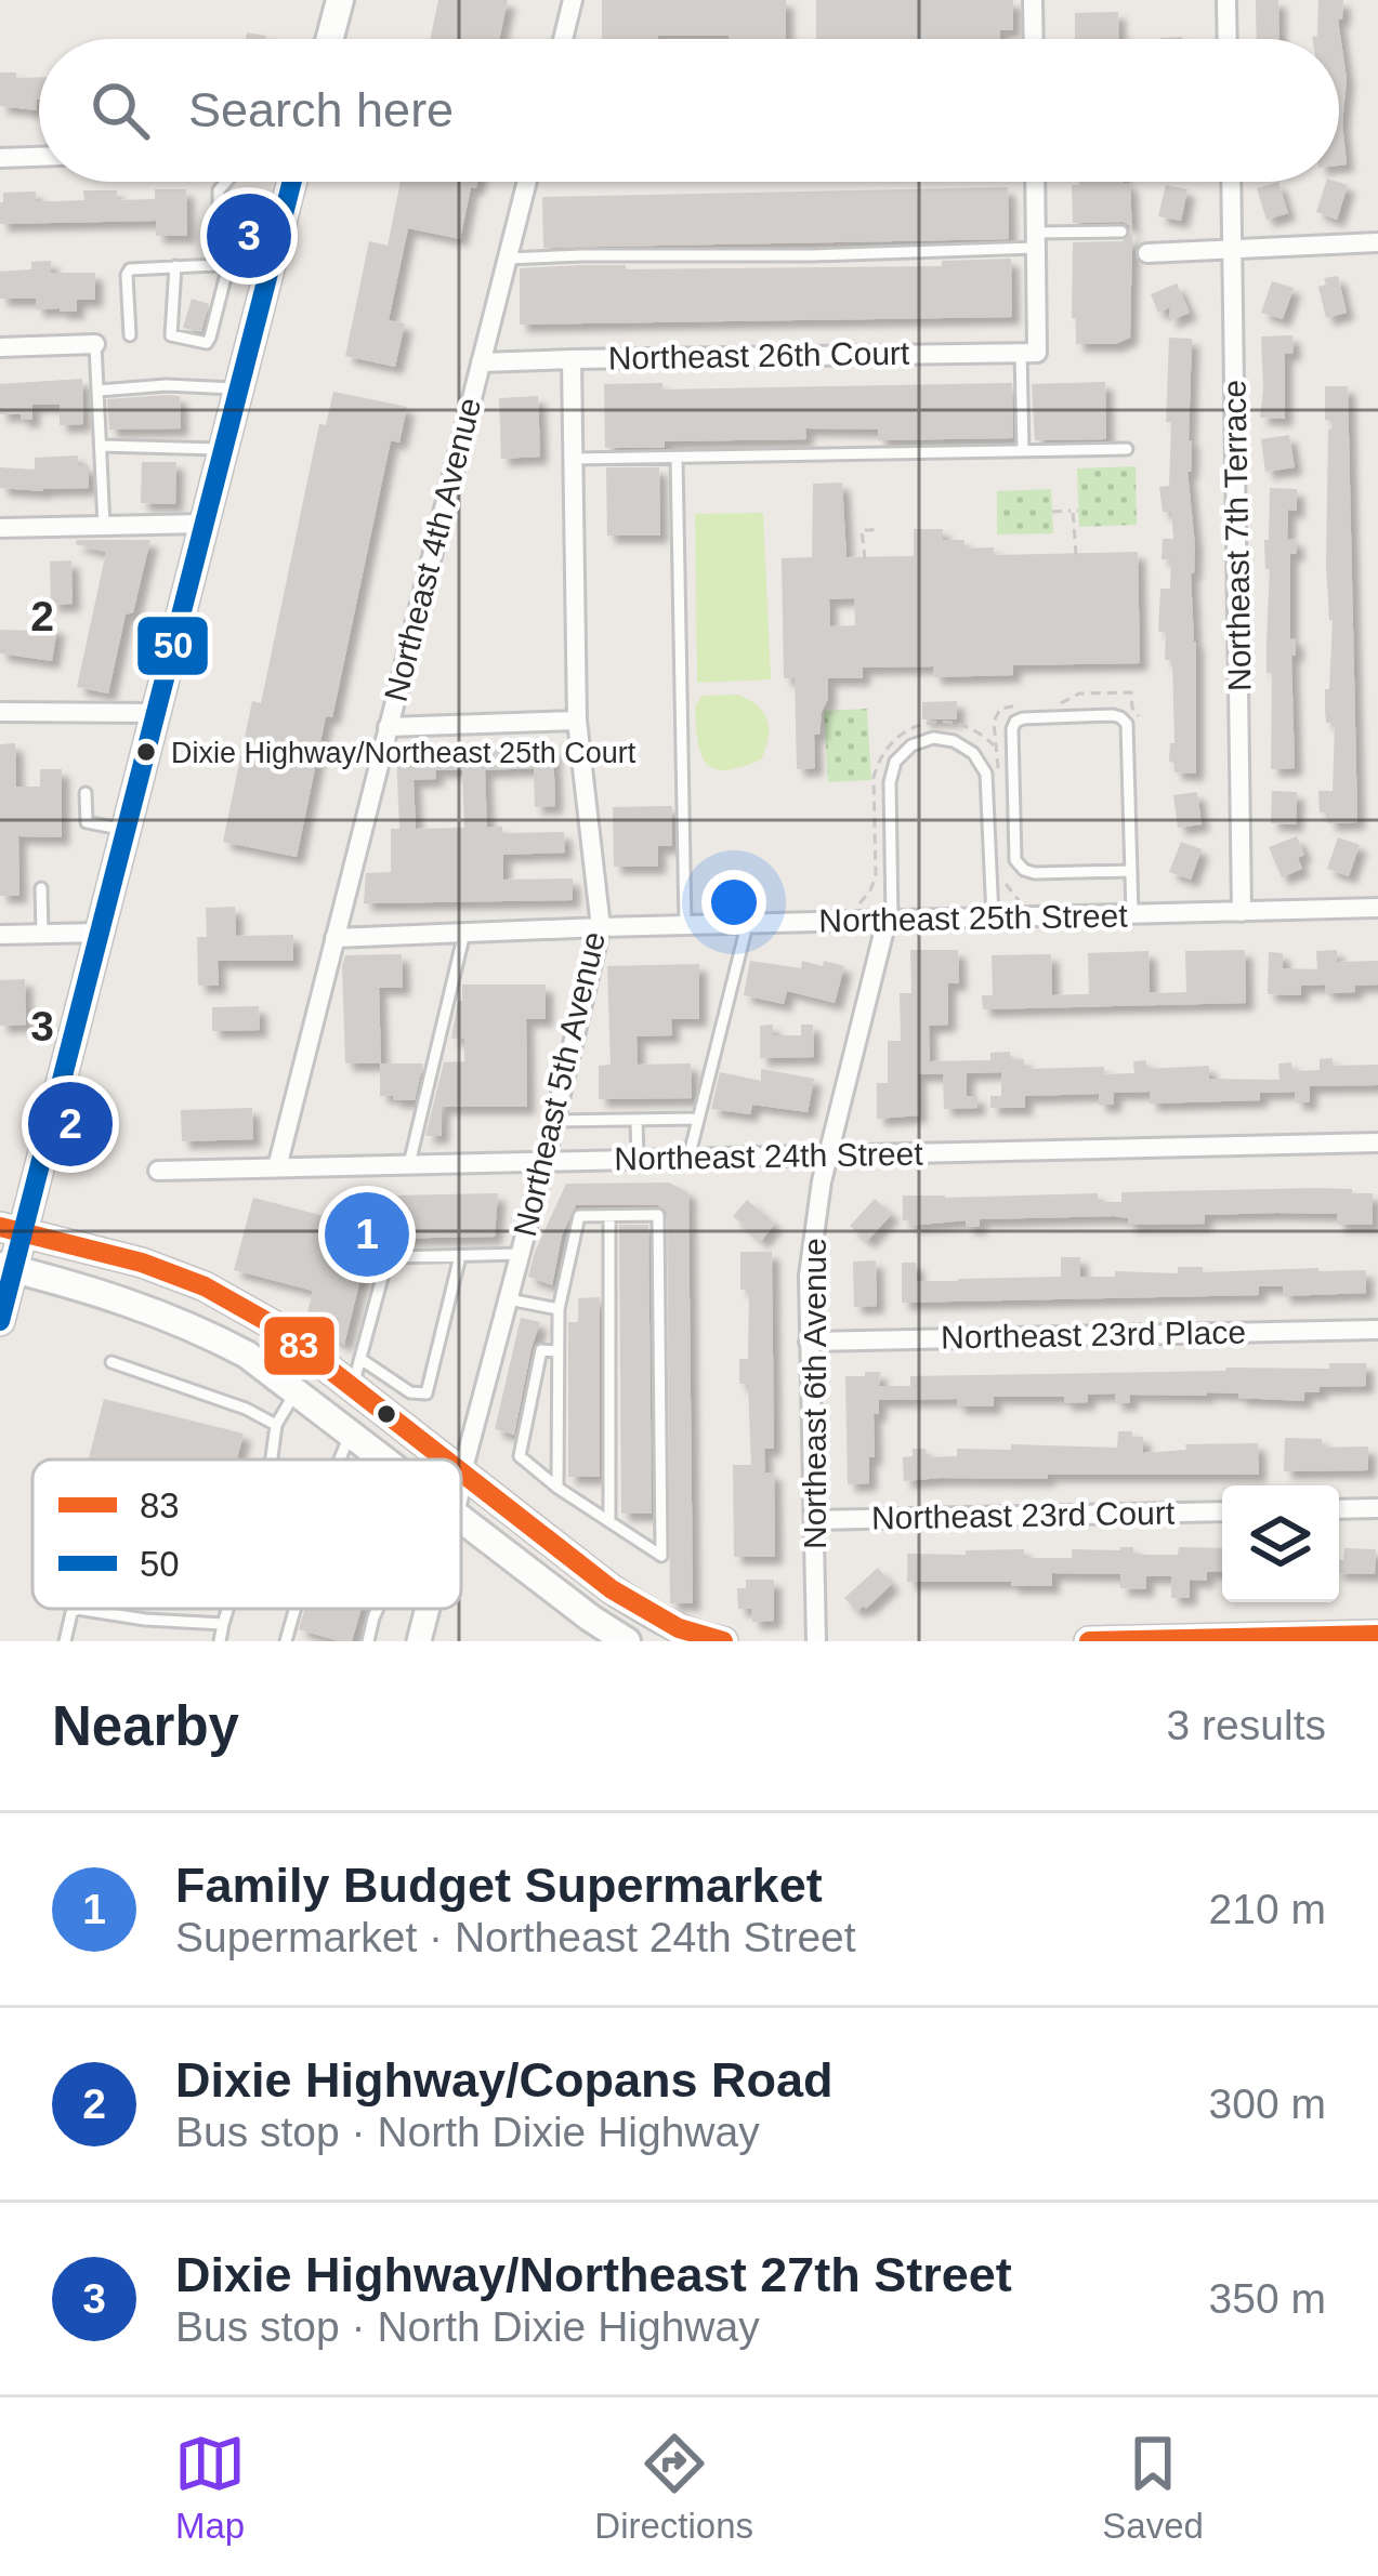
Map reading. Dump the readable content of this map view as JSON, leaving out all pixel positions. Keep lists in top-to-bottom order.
{
  "streets": {
    "street": [
      "Northeast 26th Court",
      "Northeast 7th Terrace",
      "Northeast 4th Avenue",
      "Northeast 25th Street",
      "Northeast 5th Avenue",
      "Northeast 24th Street",
      "Northeast 23rd Place",
      "Northeast 6th Avenue",
      "Northeast 23rd Court"
    ]
  },
  "crossings": [
    ["Northeast 26th Court", "Northeast 4th Avenue"],
    ["Northeast 26th Court", "Northeast 5th Avenue"],
    ["Northeast 7th Terrace", "Northeast 25th Street"],
    ["Northeast 4th Avenue", "Northeast 25th Street"],
    ["Northeast 4th Avenue", "Northeast 24th Street"],
    ["Northeast 25th Street", "Northeast 5th Avenue"],
    ["Northeast 25th Street", "Northeast 6th Avenue"],
    ["Northeast 5th Avenue", "Northeast 24th Street"],
    ["Northeast 24th Street", "Northeast 6th Avenue"],
    ["Northeast 23rd Place", "Northeast 6th Avenue"],
    ["Northeast 6th Avenue", "Northeast 23rd Court"]
  ],
  "places": ["Dixie Highway/Northeast 25th Court"],
  "lines": ["transit line 50", "transit line 83"],
  "legend": ["83", "50"],
  "page": {
    "search": "Search here",
    "pins": ["3", "2", "1"],
    "heading": ["Nearby", "3 results"],
    "list": [
      {
        "mark": "1",
        "name": "Family Budget Supermarket",
        "note": "Supermarket · Northeast 24th Street",
        "value": "210 m"
      },
      {
        "mark": "2",
        "name": "Dixie Highway/Copans Road",
        "note": "Bus stop · North Dixie Highway",
        "value": "300 m"
      },
      {
        "mark": "3",
        "name": "Dixie Highway/Northeast 27th Street",
        "note": "Bus stop · North Dixie Highway",
        "value": "350 m"
      }
    ],
    "nav": ["Map", "Directions", "Saved"]
  },
  "grid": {
    "rows": ["2", "3"]
  }
}
